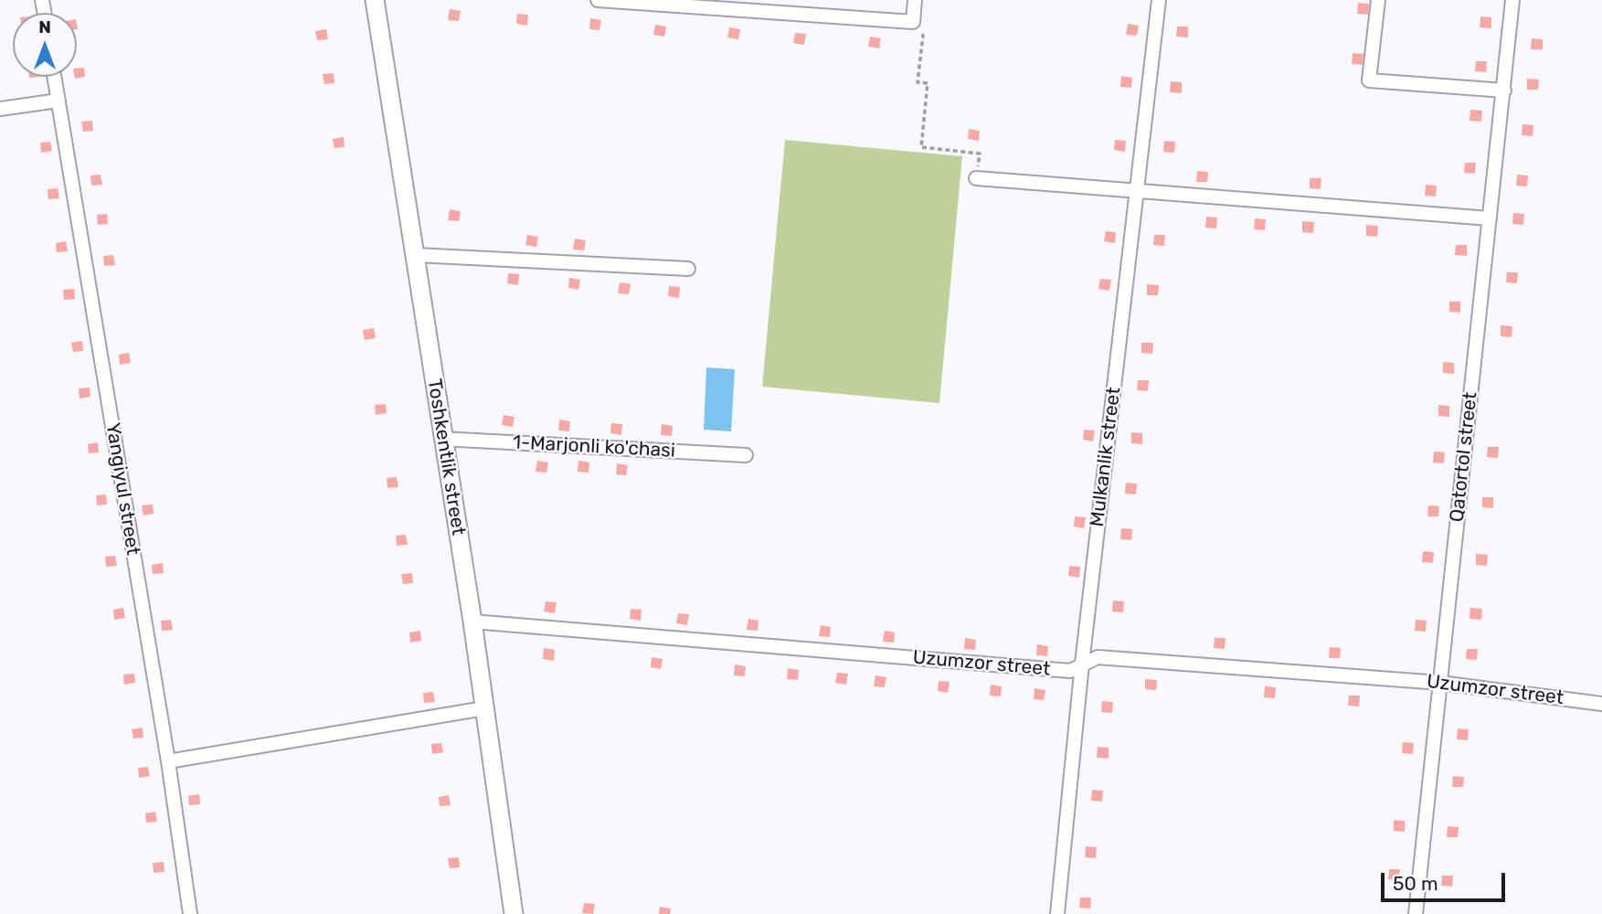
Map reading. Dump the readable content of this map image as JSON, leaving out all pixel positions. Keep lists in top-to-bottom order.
{
  "streets": {
    "main road": ["Toshkentlik street"],
    "street": [
      "1-Marjonli ko'chasi",
      "Mulkanlik street",
      "Qatortol street",
      "Yangiyul street",
      "Uzumzor street"
    ]
  },
  "crossings": [
    ["1-Marjonli ko'chasi", "Toshkentlik street"],
    ["Toshkentlik street", "Uzumzor street"],
    ["Mulkanlik street", "Uzumzor street"],
    ["Qatortol street", "Uzumzor street"]
  ],
  "scale_bar": "50 m",
  "north": "top"
}
